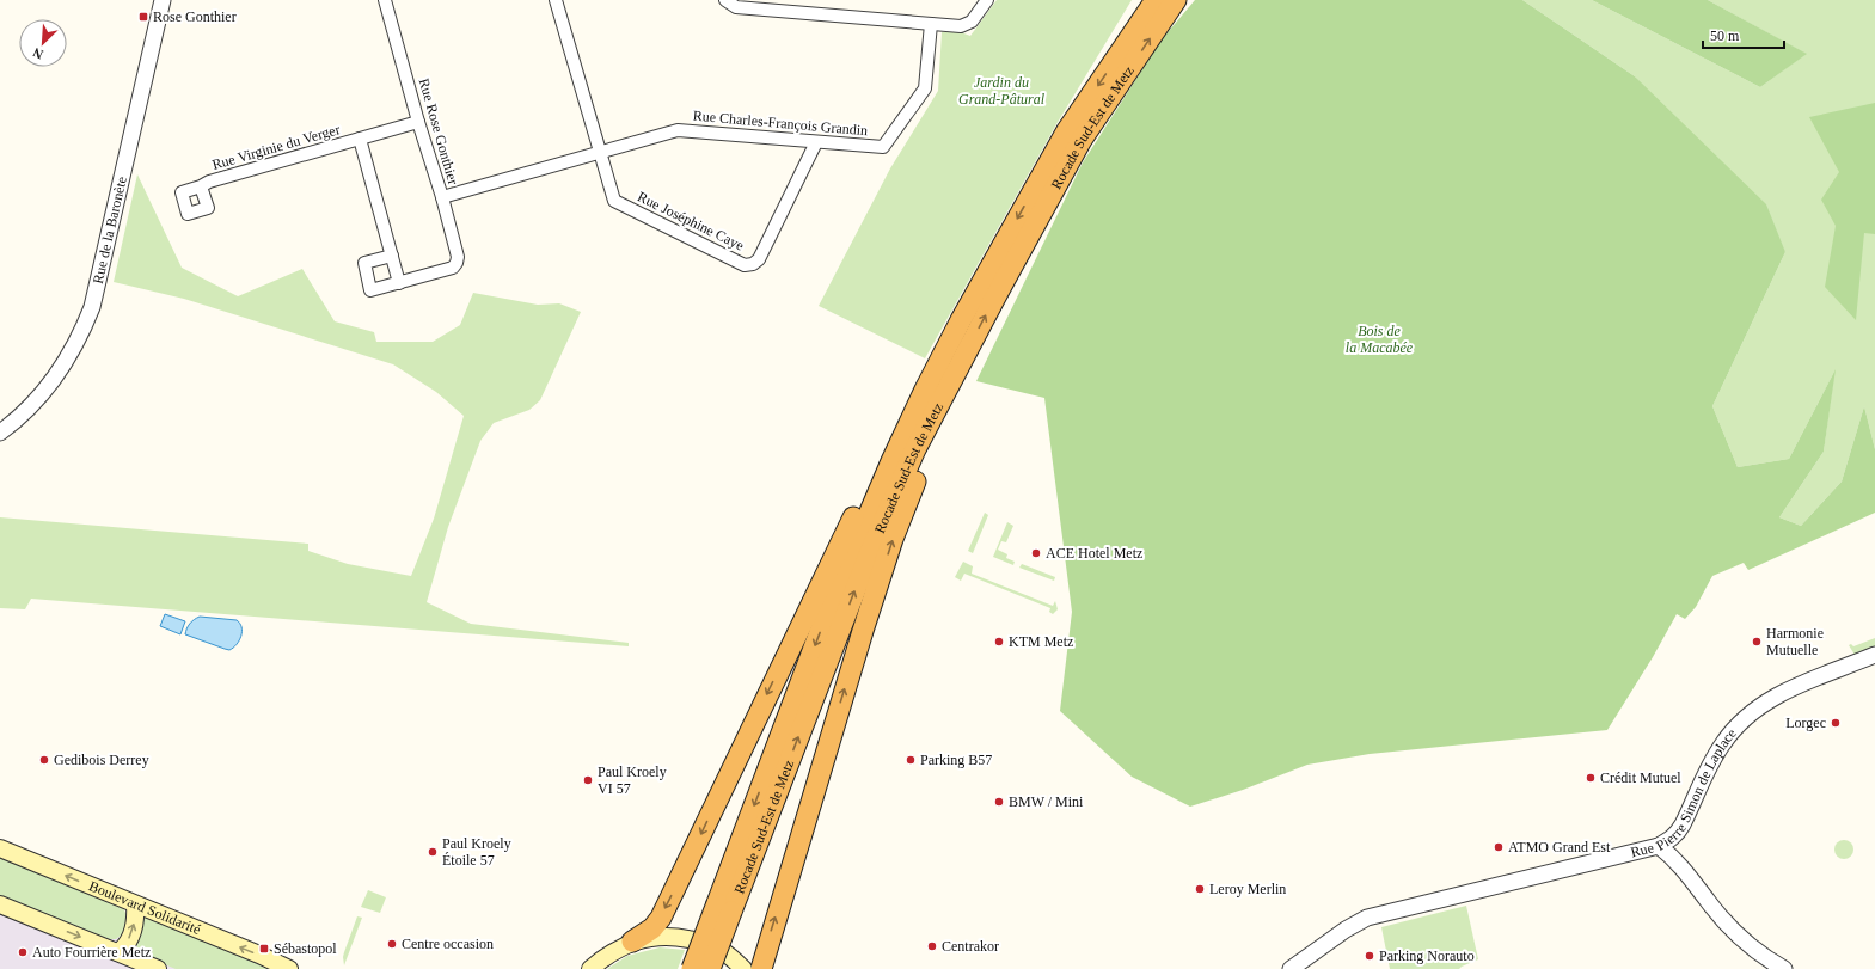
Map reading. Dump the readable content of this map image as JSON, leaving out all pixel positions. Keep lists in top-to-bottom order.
{
  "streets": {
    "highway": ["Rocade Sud-Est de Metz"],
    "main road": ["Boulevard Solidarité"],
    "street": [
      "Rue Charles-François Grandin",
      "Rue Rose Gonthier",
      "Rue Virginie du Verger",
      "Rue Joséphine Caye",
      "Rue de la Baronète",
      "Rue Pierre Simon de Laplace"
    ]
  },
  "crossings": [
    ["Rue Charles-François Grandin", "Rue Rose Gonthier"],
    ["Rue Charles-François Grandin", "Rue Joséphine Caye"],
    ["Rue Rose Gonthier", "Rue Virginie du Verger"],
    ["Rue Rose Gonthier", "Rue Joséphine Caye"]
  ],
  "parks": ["Jardin du Grand-Pâtural", "Bois de la Macabée"],
  "places": {
    "transit": ["Rose Gonthier", "Sébastopol"],
    "other": [
      "ACE Hotel Metz",
      "KTM Metz",
      "Harmonie Mutuelle",
      "Lorgec",
      "Gedibois Derrey",
      "Parking B57",
      "Crédit Mutuel",
      "Paul Kroely VI 57",
      "BMW / Mini",
      "ATMO Grand Est",
      "Paul Kroely Étoile 57",
      "Leroy Merlin",
      "Centre occasion",
      "Centrakor",
      "Auto Fourrière Metz",
      "Parking Norauto"
    ]
  },
  "scale_bar": "50 m",
  "north": "bottom left"
}
